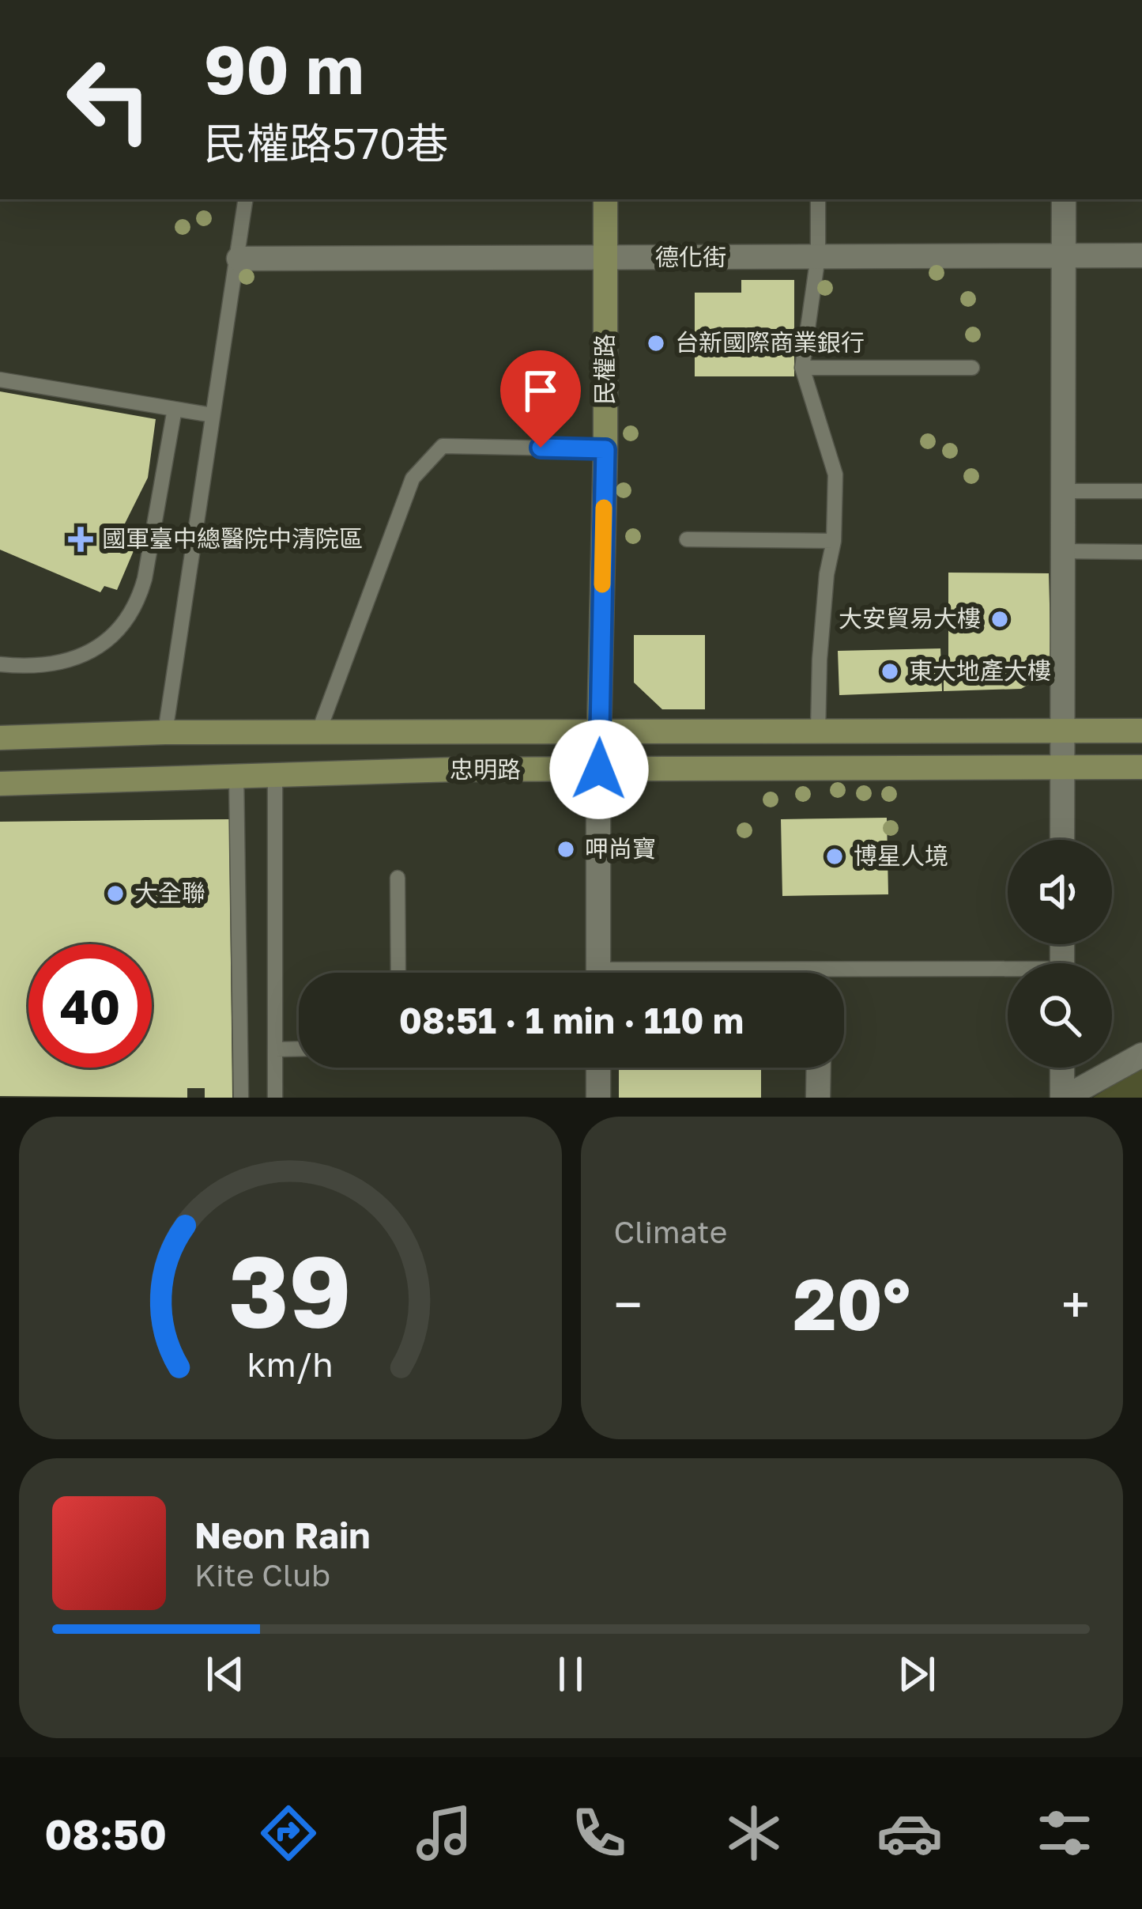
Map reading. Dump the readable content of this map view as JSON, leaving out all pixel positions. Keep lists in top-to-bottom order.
{
  "streets": {
    "main road": ["民權路", "忠明路"],
    "street": ["德化街"]
  },
  "crossings": [
    ["德化街", "民權路"],
    ["民權路", "忠明路"]
  ],
  "places": {
    "other": [
      "台新國際商業銀行",
      "大安貿易大樓",
      "東大地產大樓",
      "呷尚寶",
      "博星人境",
      "大全聯"
    ],
    "health": ["國軍臺中總醫院中清院區"]
  },
  "page": {
    "turn": ["90 m", "民權路570巷"],
    "limit": "40",
    "trip": "08:51 · 1 min · 110 m",
    "tile": "Climate",
    "heat": ["−", "20°", "+"],
    "song": ["Neon Rain", "Kite Club"],
    "tabs": "08:50",
    "gauge": ["39", "km/h"]
  }
}
